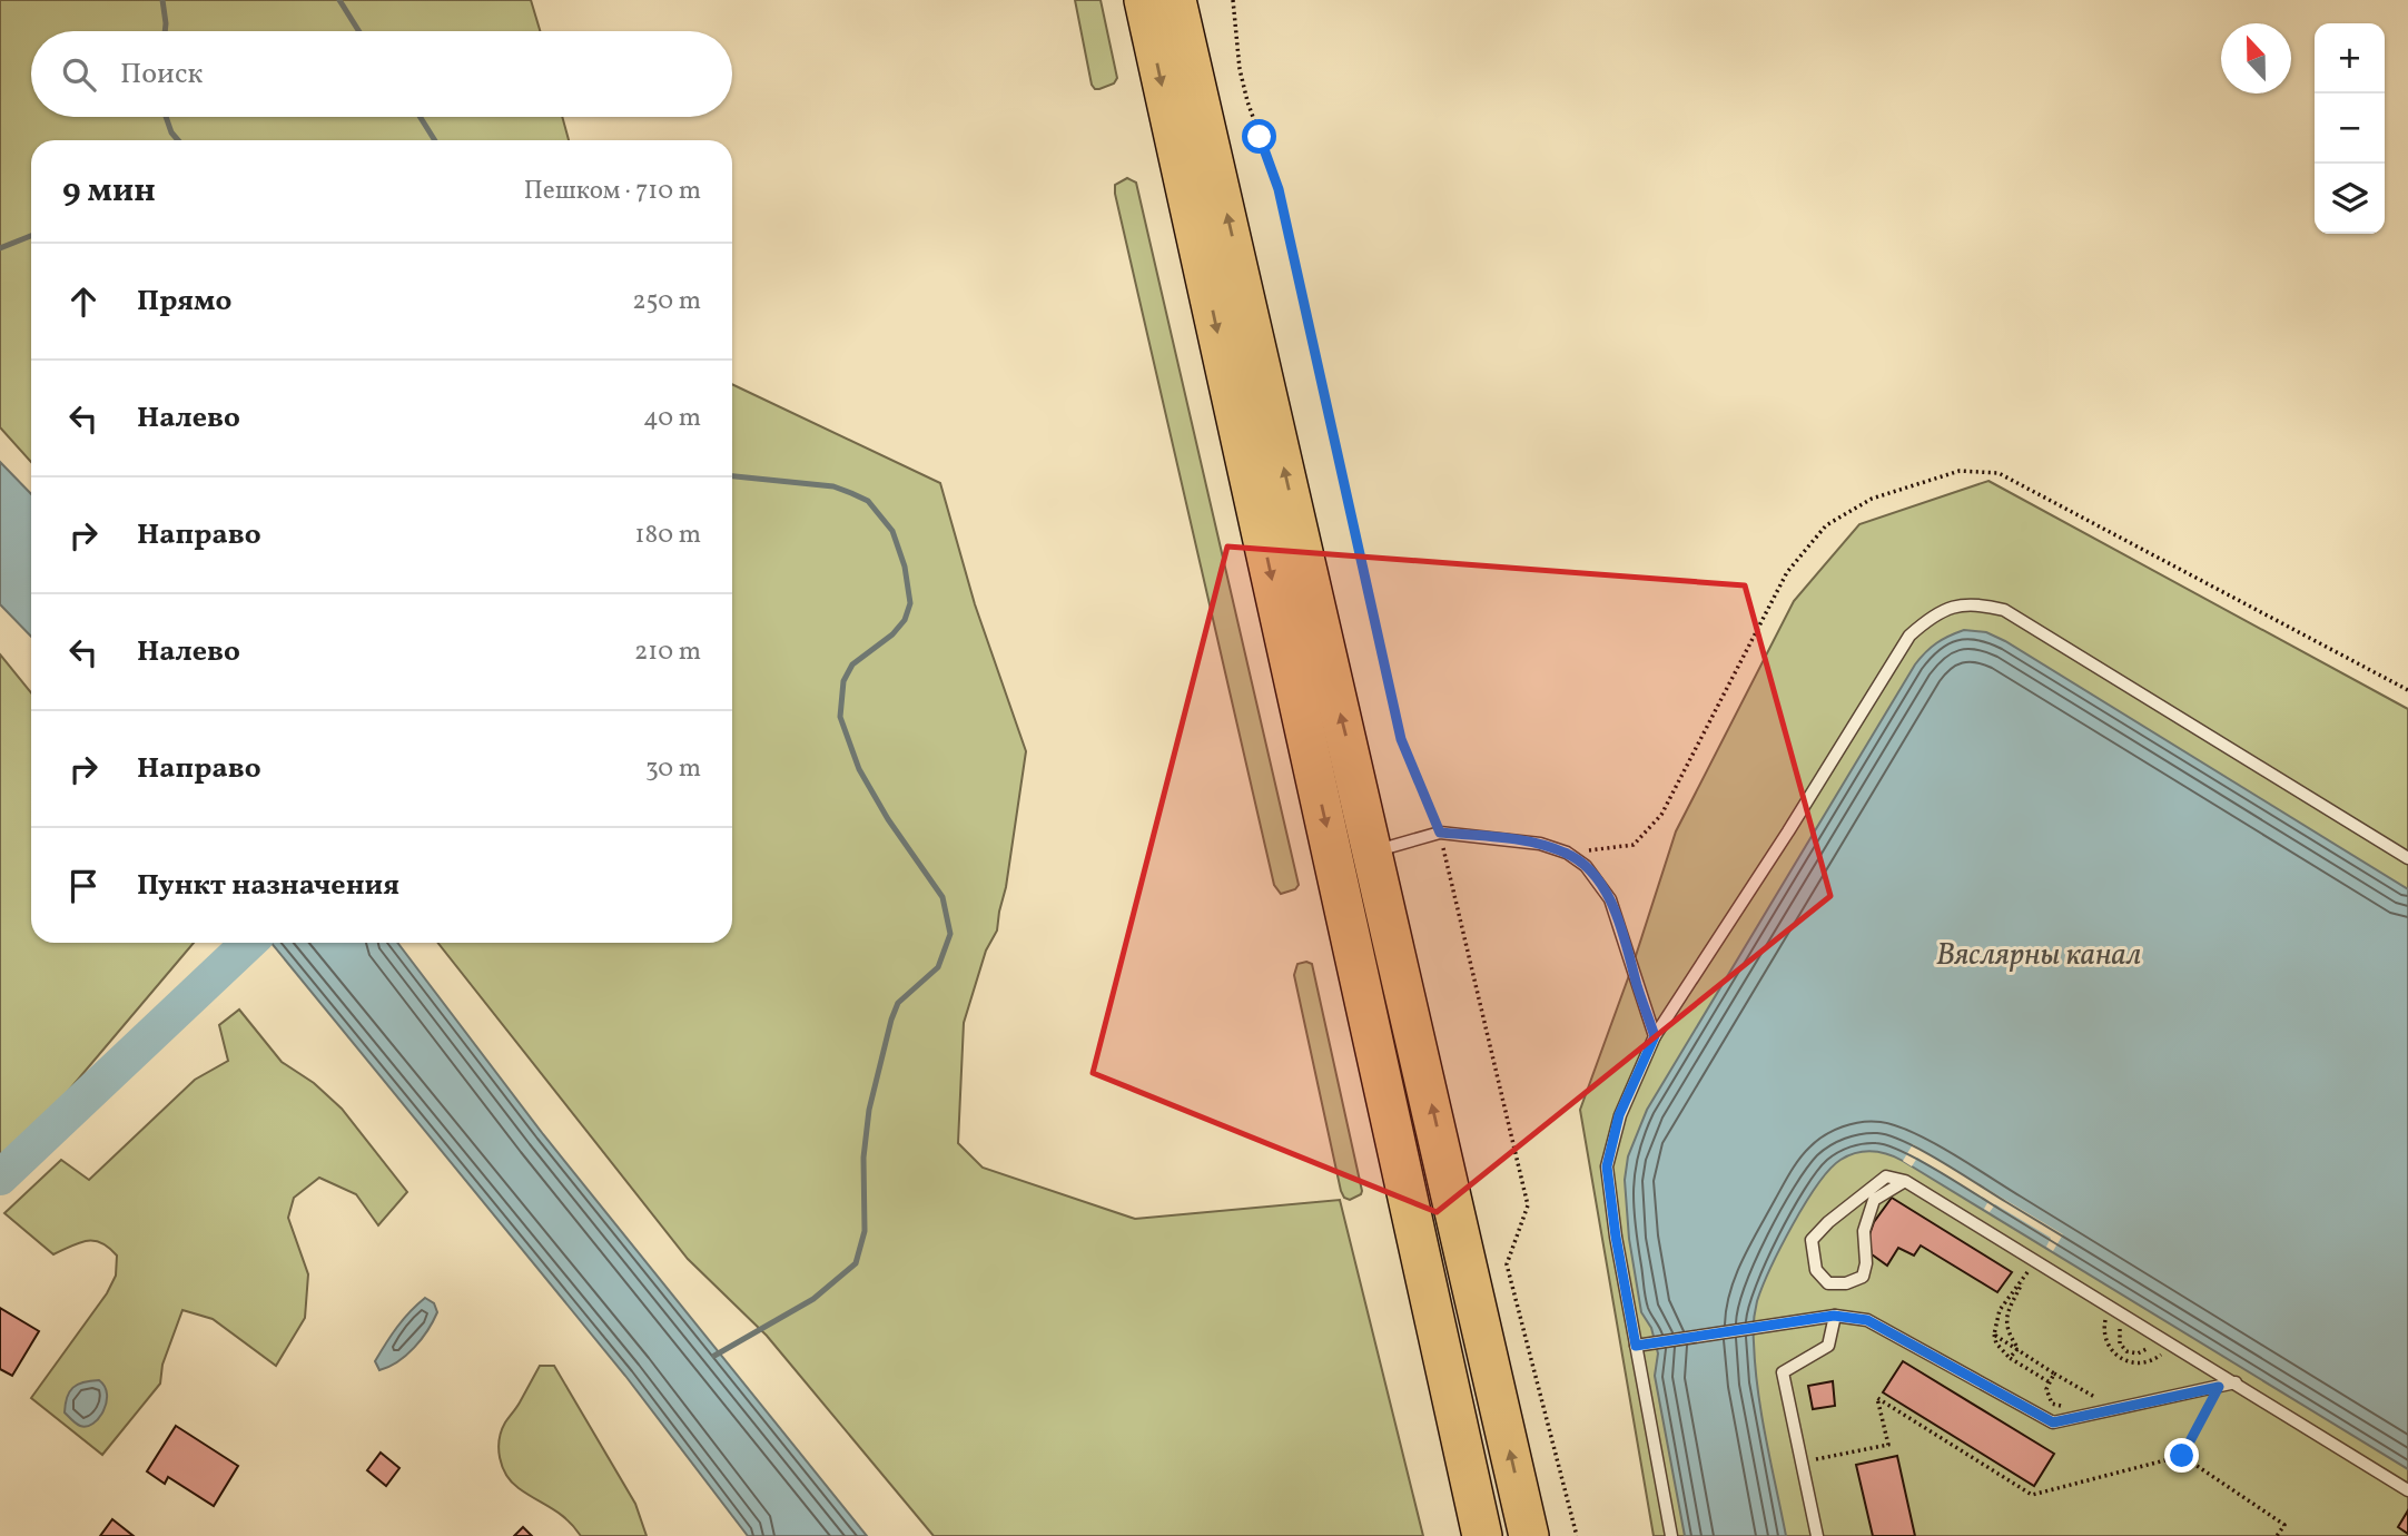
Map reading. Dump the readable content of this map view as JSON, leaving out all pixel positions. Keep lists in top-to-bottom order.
{
  "water": ["Вяслярны канал"],
  "north": "top",
  "page": {
    "map_buttons": ["+", "−"],
    "search": "Поиск",
    "heading": ["9 мин", "Пешком · 710 m"],
    "list": [
      ["Прямо", "250 m"],
      ["Налево", "40 m"],
      ["Направо", "180 m"],
      ["Налево", "210 m"],
      ["Направо", "30 m"],
      "Пункт назначения"
    ]
  }
}
